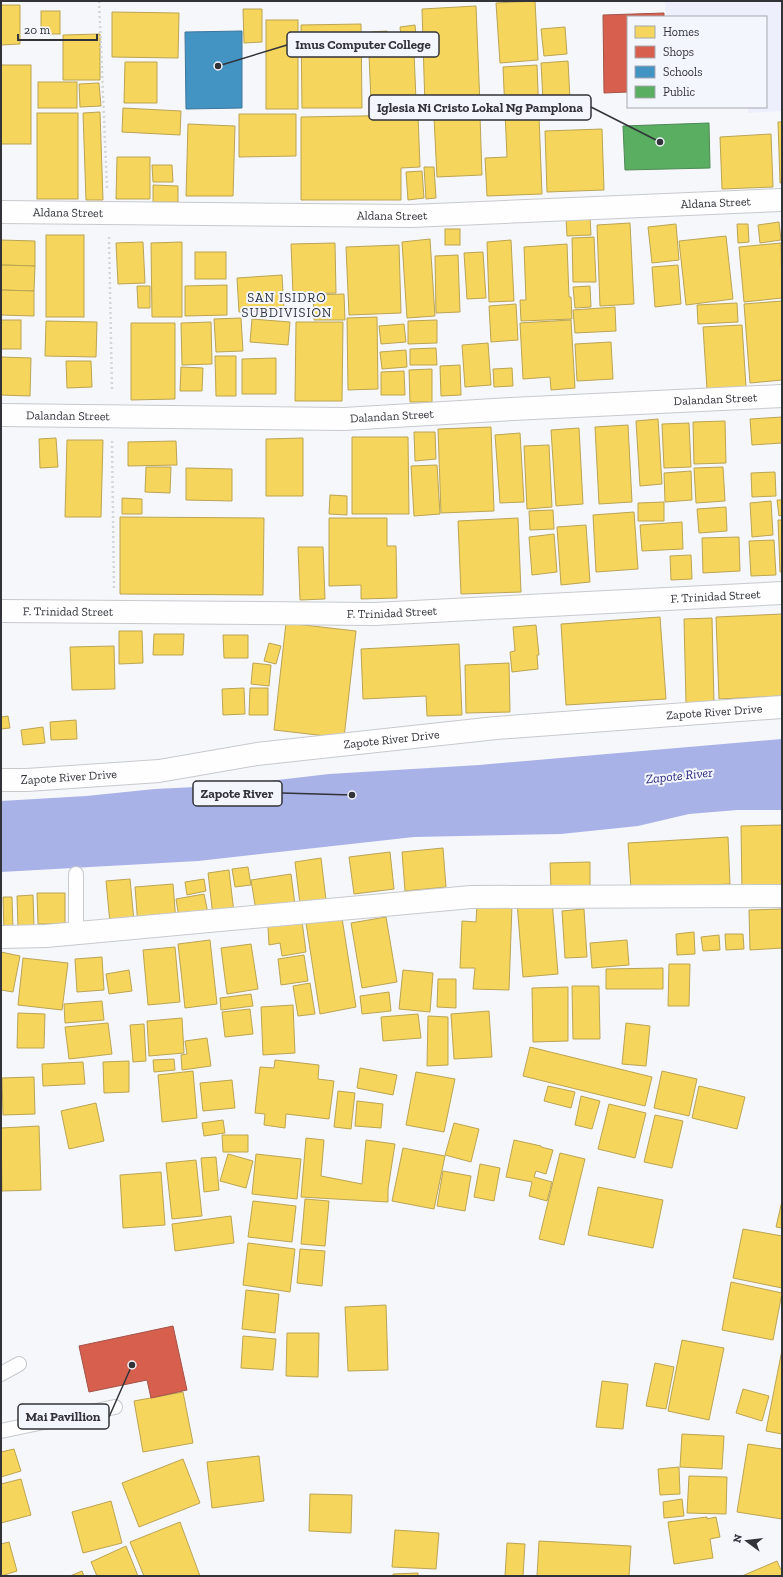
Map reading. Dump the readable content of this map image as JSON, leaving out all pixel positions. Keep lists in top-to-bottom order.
{
  "streets": {
    "street": [
      "Aldana Street",
      "Dalandan Street",
      "F. Trinidad Street",
      "Zapote River Drive"
    ]
  },
  "districts": ["SAN ISIDRO SUBDIVISION"],
  "water": ["Zapote River"],
  "places": [
    "Imus Computer College",
    "Iglesia Ni Cristo Lokal Ng Pamplona",
    "Zapote River",
    "Mai Pavillion"
  ],
  "legend": [
    "Homes",
    "Shops",
    "Schools",
    "Public"
  ],
  "scale_bar": "20 m",
  "north": "left"
}
